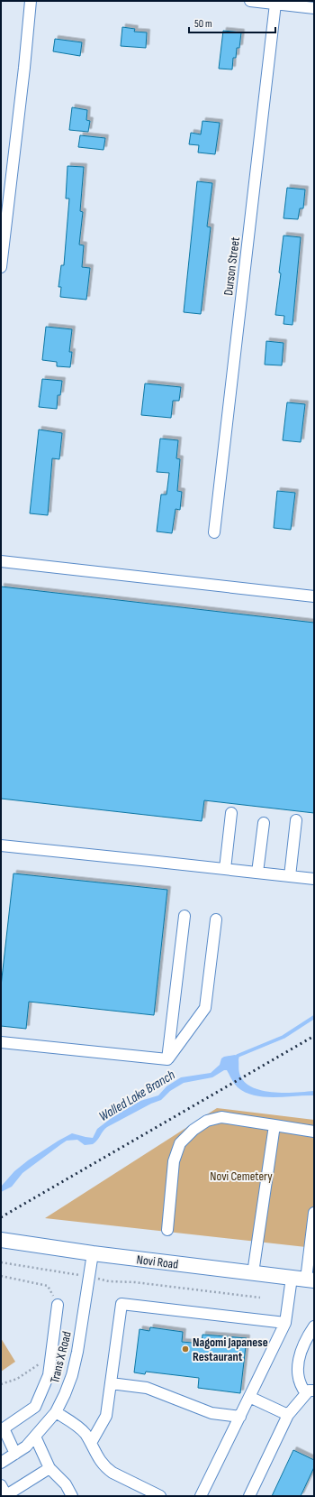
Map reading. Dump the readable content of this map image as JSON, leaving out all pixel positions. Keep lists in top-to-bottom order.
{
  "streets": {
    "main road": ["Novi Road"],
    "street": ["Durson Street", "Trans X Road"]
  },
  "crossings": [
    ["Novi Road", "Trans X Road"]
  ],
  "water": ["Walled Lake Branch"],
  "parks": ["Novi Cemetery"],
  "places": ["Nagomi Japanese Restaurant"],
  "scale_bar": "50 m"
}
